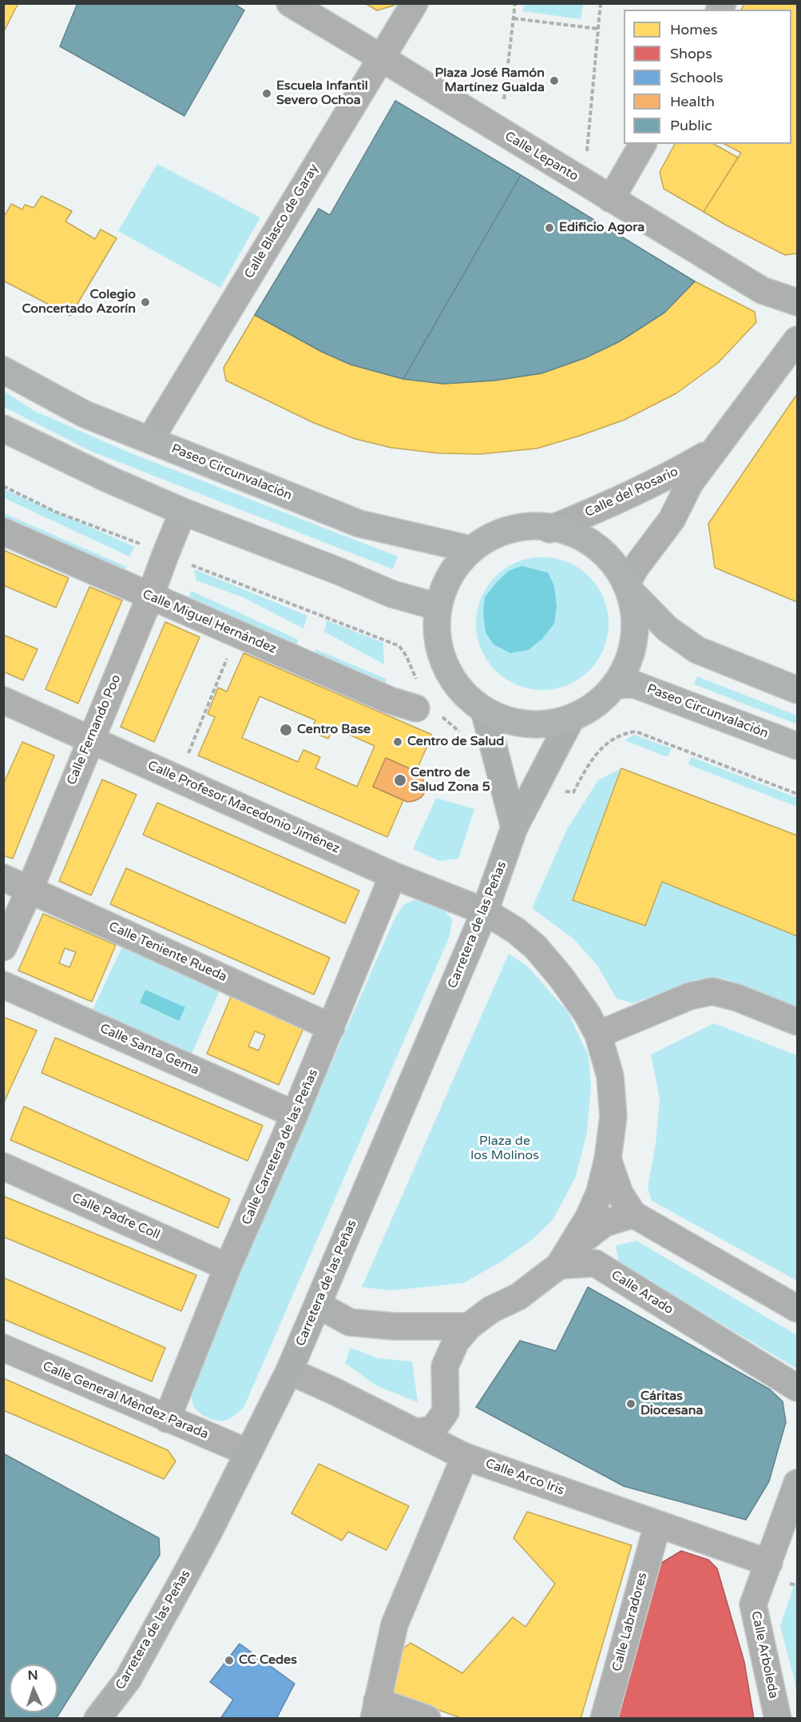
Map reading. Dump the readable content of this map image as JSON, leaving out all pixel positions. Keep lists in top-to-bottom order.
{
  "streets": {
    "main road": ["Paseo Circunvalación", "Carretera de las Peñas"],
    "street": [
      "Calle Lepanto",
      "Calle Blasco de Garay",
      "Calle del Rosario",
      "Calle Miguel Hernández",
      "Calle Fernando Poo",
      "Calle Profesor Macedonio Jiménez",
      "Calle Teniente Rueda",
      "Calle Santa Gema",
      "Calle Carretera de las Peñas",
      "Calle Padre Coll",
      "Calle Arado",
      "Calle General Méndez Parada",
      "Calle Arco Iris",
      "Calle Labradores",
      "Calle Arboleda"
    ]
  },
  "crossings": [
    ["Calle Lepanto", "Calle Blasco de Garay"],
    ["Calle Blasco de Garay", "Paseo Circunvalación"],
    ["Calle Miguel Hernández", "Calle Fernando Poo"],
    ["Calle Fernando Poo", "Calle Profesor Macedonio Jiménez"],
    ["Calle Fernando Poo", "Calle Teniente Rueda"],
    ["Calle Profesor Macedonio Jiménez", "Carretera de las Peñas"],
    ["Calle Profesor Macedonio Jiménez", "Calle Carretera de las Peñas"],
    ["Carretera de las Peñas", "Calle General Méndez Parada"],
    ["Carretera de las Peñas", "Calle Arco Iris"],
    ["Calle Teniente Rueda", "Calle Carretera de las Peñas"],
    ["Calle Santa Gema", "Calle Carretera de las Peñas"],
    ["Calle Carretera de las Peñas", "Calle Padre Coll"],
    ["Calle Carretera de las Peñas", "Calle General Méndez Parada"],
    ["Calle Arco Iris", "Calle Labradores"],
    ["Calle Arco Iris", "Calle Arboleda"]
  ],
  "parks": ["Plaza de los Molinos"],
  "places": [
    "Plaza José Ramón Martínez Gualda",
    "Escuela Infantil Severo Ochoa",
    "Edificio Agora",
    "Colegio Concertado Azorín",
    "Centro Base",
    "Centro de Salud",
    "Centro de Salud Zona 5",
    "Cáritas Diocesana",
    "CC Cedes"
  ],
  "legend": [
    "Homes",
    "Shops",
    "Schools",
    "Health",
    "Public"
  ],
  "north": "top"
}
